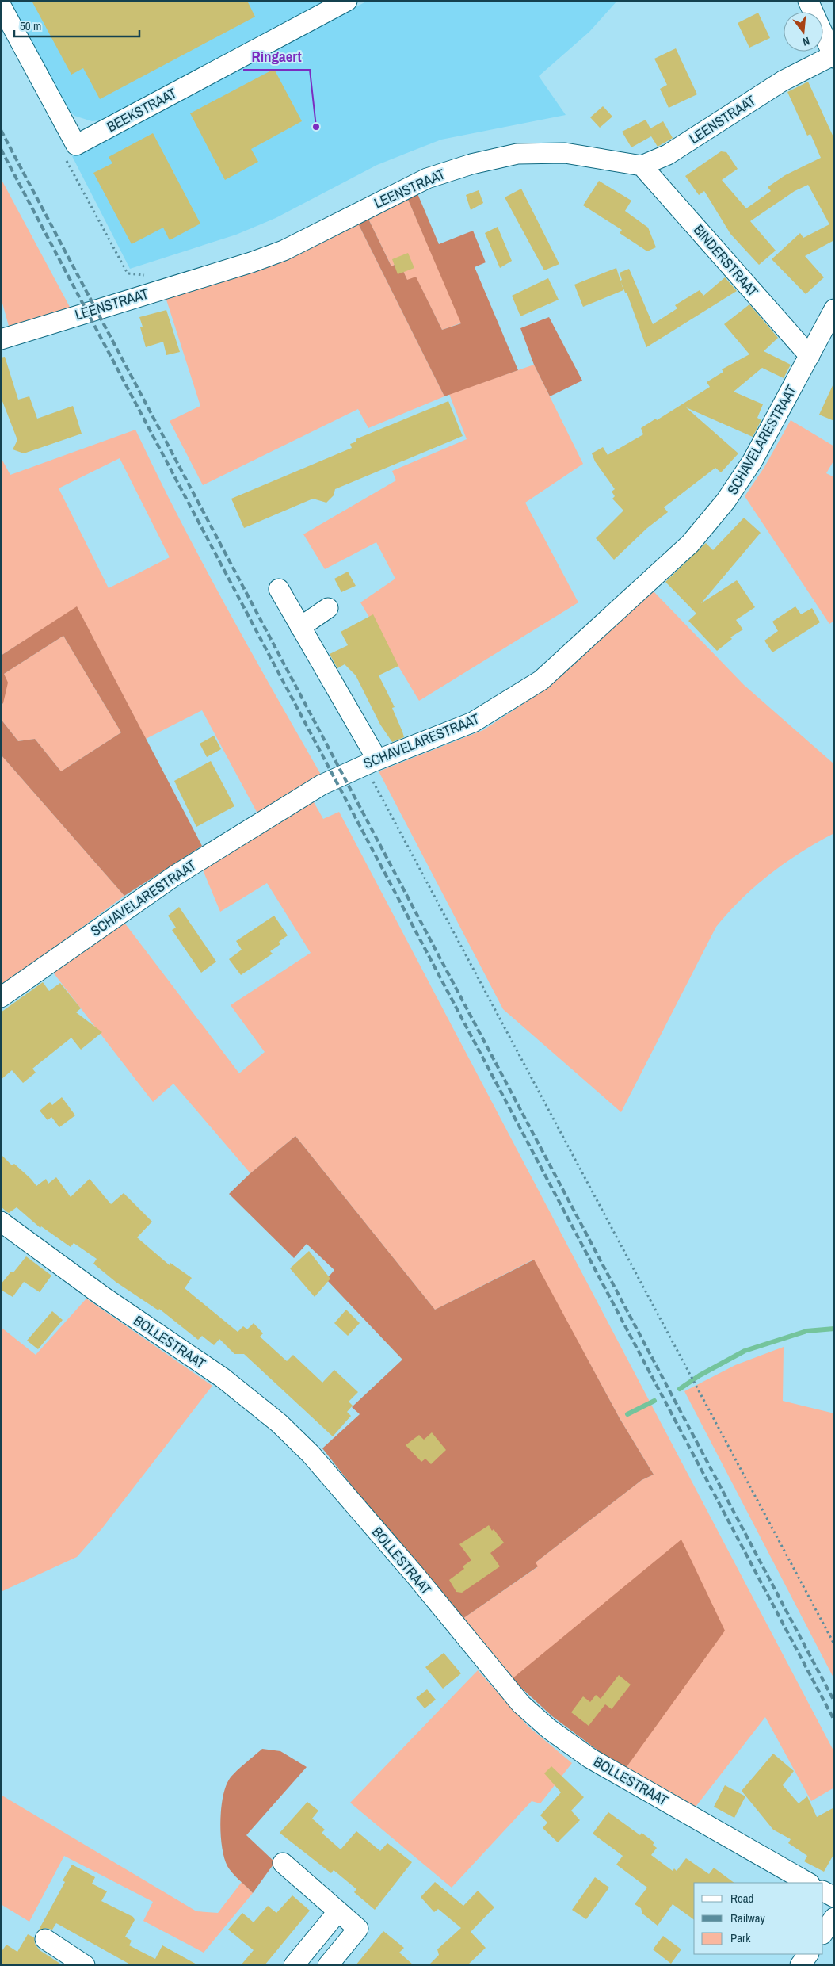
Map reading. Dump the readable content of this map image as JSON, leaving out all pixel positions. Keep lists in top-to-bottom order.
{
  "streets": {
    "street": [
      "BEEKSTRAAT",
      "LEENSTRAAT",
      "BINDERSTRAAT",
      "SCHAVELARESTRAAT",
      "BOLLESTRAAT"
    ]
  },
  "crossings": [
    ["LEENSTRAAT", "BINDERSTRAAT"],
    ["BINDERSTRAAT", "SCHAVELARESTRAAT"]
  ],
  "places": ["Ringaert"],
  "legend": ["Road", "Railway", "Park"],
  "scale_bar": "50 m",
  "north": "bottom"
}
